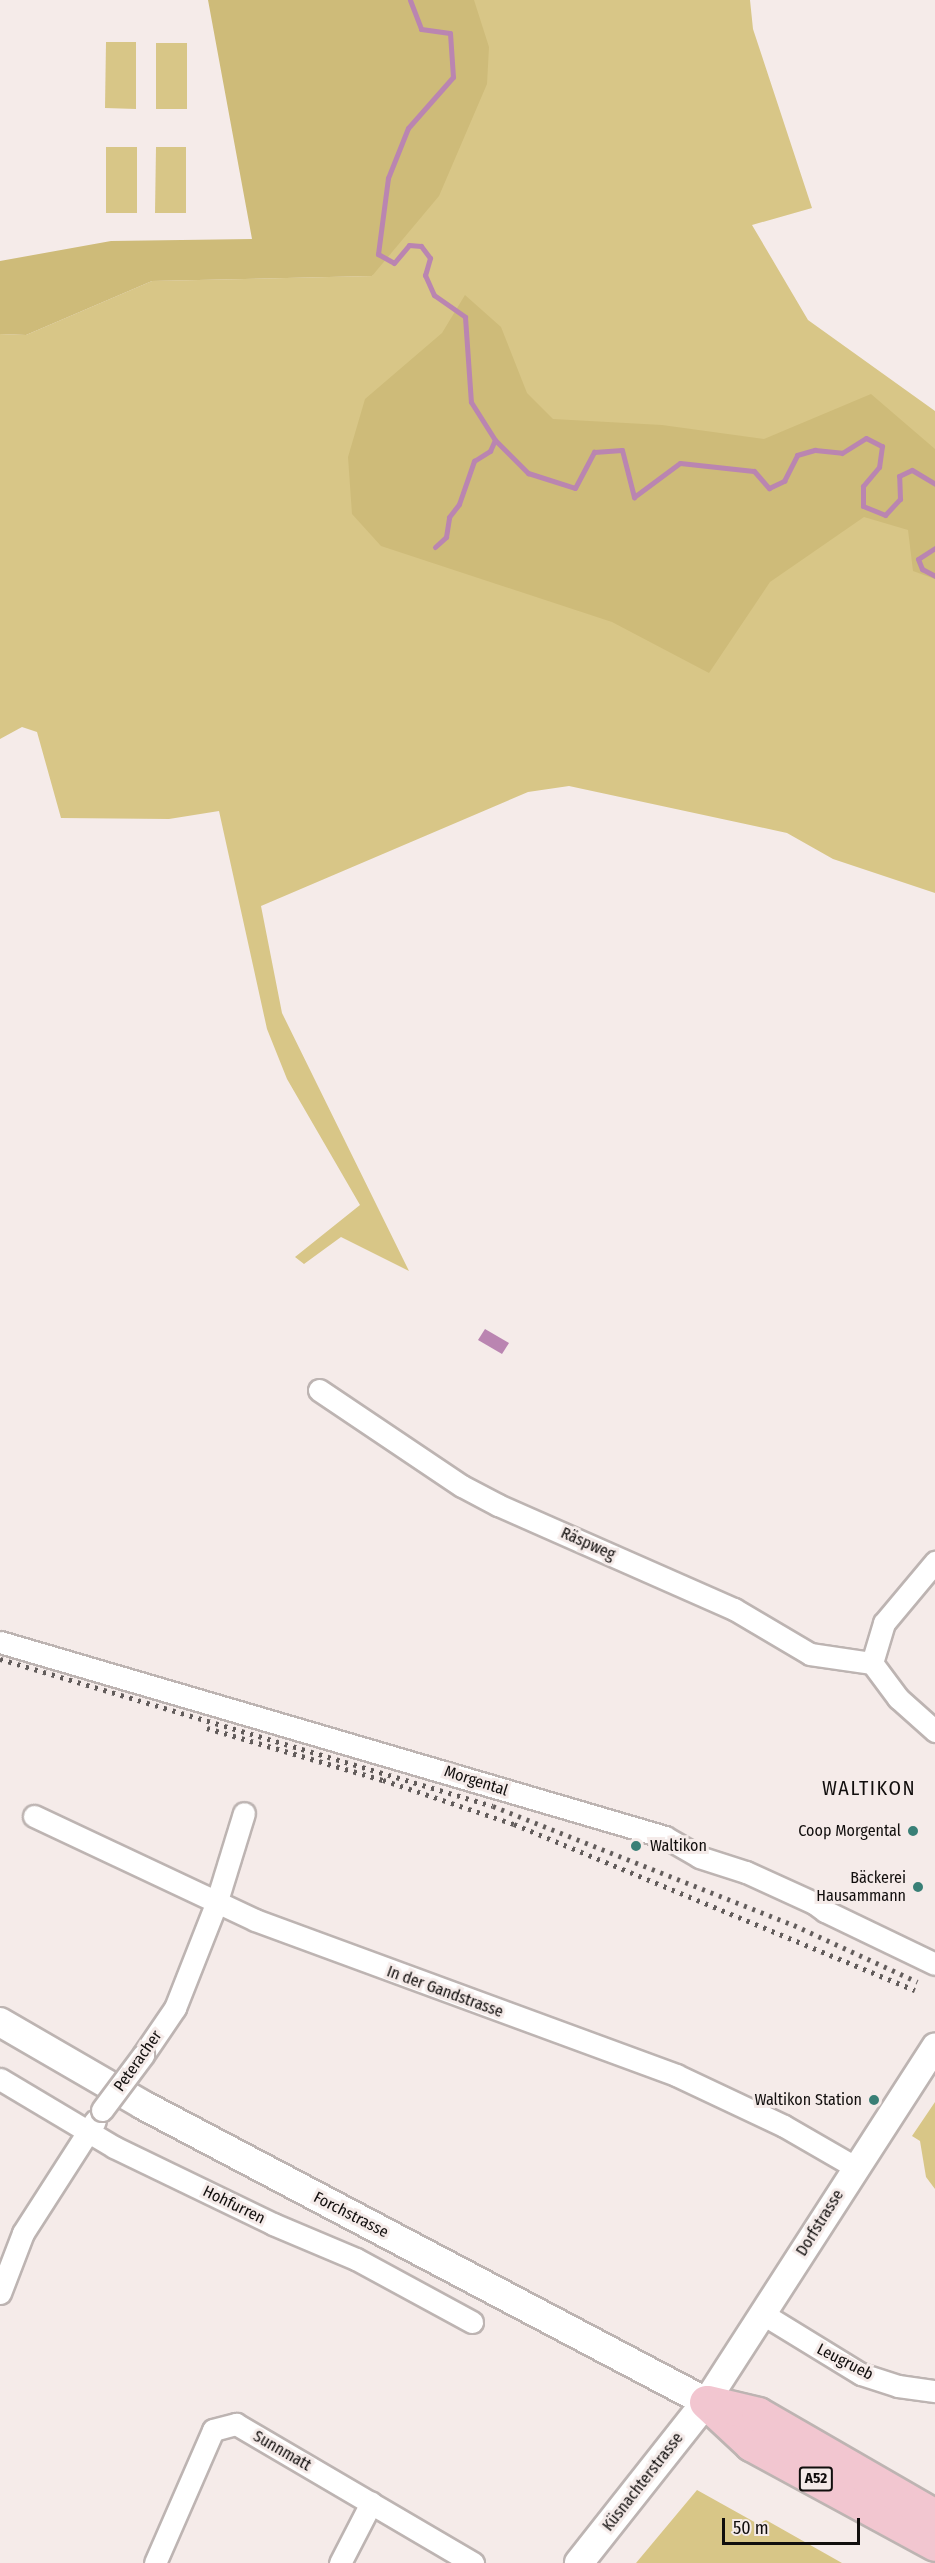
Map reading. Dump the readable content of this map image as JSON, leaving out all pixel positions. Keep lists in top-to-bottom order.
{
  "streets": {
    "highway": ["Forchstrasse", "A52"],
    "main road": ["Küsnachterstrasse"],
    "street": [
      "Räspweg",
      "Morgental",
      "In der Gandstrasse",
      "Peteracher",
      "Hohfurren",
      "Dorfstrasse",
      "Leugrueb",
      "Sunnmatt"
    ]
  },
  "crossings": [
    ["In der Gandstrasse", "Peteracher"],
    ["In der Gandstrasse", "Dorfstrasse"],
    ["Peteracher", "Hohfurren"],
    ["Forchstrasse", "Dorfstrasse"],
    ["Forchstrasse", "Küsnachterstrasse"],
    ["Dorfstrasse", "Leugrueb"],
    ["Dorfstrasse", "Küsnachterstrasse"]
  ],
  "districts": ["WALTIKON"],
  "places": [
    "Coop Morgental",
    "Waltikon",
    "Bäckerei Hausammann",
    "Waltikon Station"
  ],
  "scale_bar": "50 m"
}
